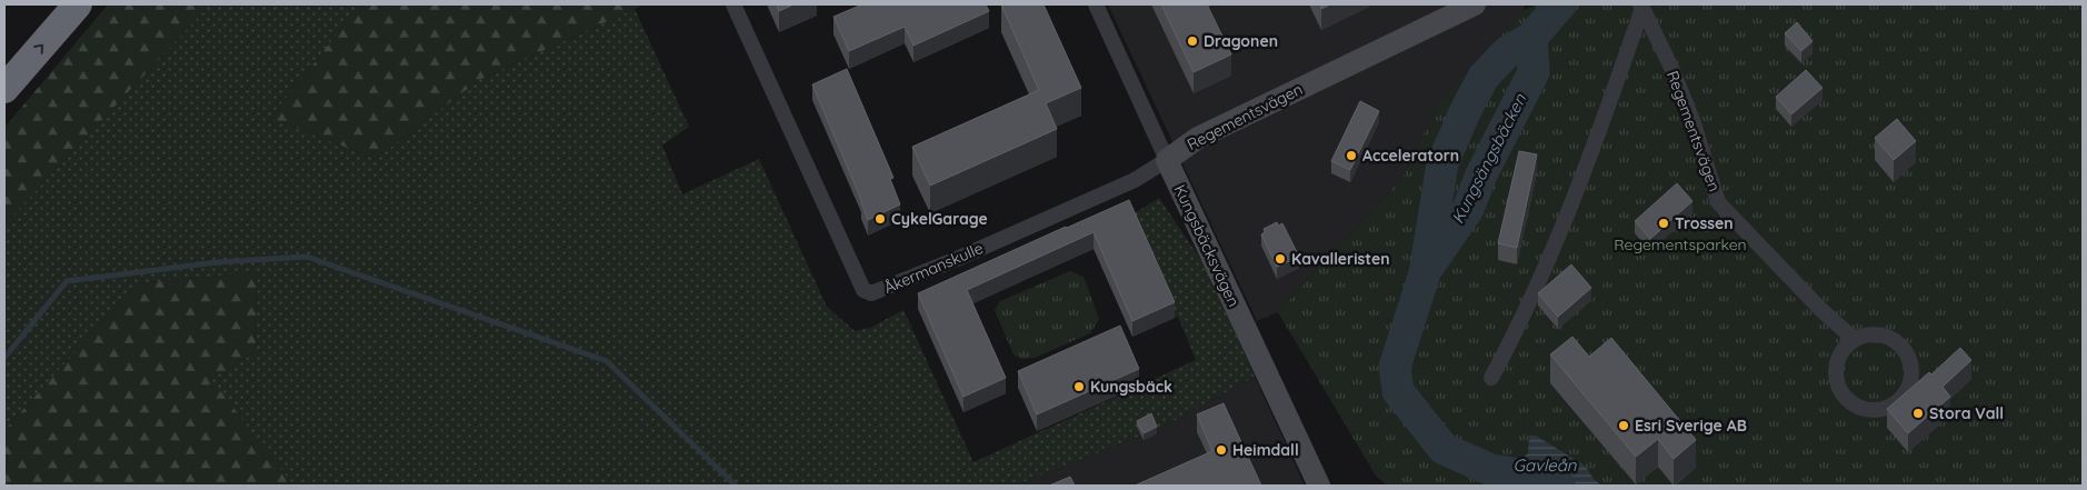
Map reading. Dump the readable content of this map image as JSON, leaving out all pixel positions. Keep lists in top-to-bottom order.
{
  "streets": {
    "street": ["Regementsvägen", "Kungsbäcksvägen", "Åkermanskulle"]
  },
  "crossings": [
    ["Regementsvägen", "Kungsbäcksvägen"],
    ["Regementsvägen", "Åkermanskulle"],
    ["Kungsbäcksvägen", "Åkermanskulle"]
  ],
  "water": ["Kungsängsbäcken", "Gavleån"],
  "parks": ["Regementsparken"],
  "places": [
    "Dragonen",
    "Acceleratorn",
    "CykelGarage",
    "Trossen",
    "Kavalleristen",
    "Kungsbäck",
    "Stora Vall",
    "Esri Sverige AB",
    "Heimdall"
  ]
}
